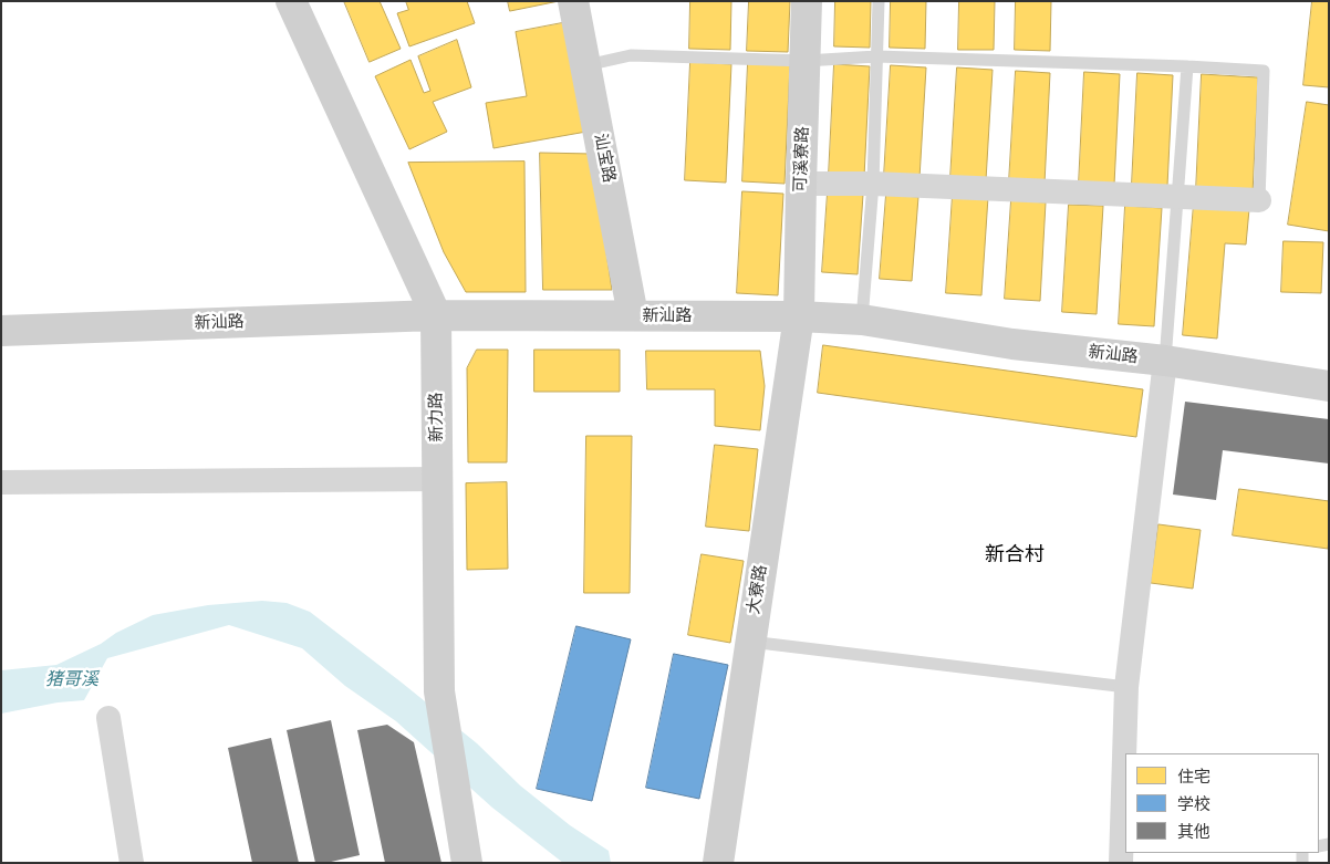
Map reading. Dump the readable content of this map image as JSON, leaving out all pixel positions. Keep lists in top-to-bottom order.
{
  "streets": {
    "street": [
      "汕宝路",
      "可溪寮路",
      "新汕路",
      "新力路",
      "大寮路"
    ]
  },
  "crossings": [
    ["汕宝路", "新汕路"],
    ["可溪寮路", "新汕路"],
    ["可溪寮路", "大寮路"],
    ["新汕路", "新力路"],
    ["新汕路", "大寮路"]
  ],
  "districts": ["新合村"],
  "water": ["猪哥溪"],
  "legend": ["住宅", "学校", "其他"]
}
